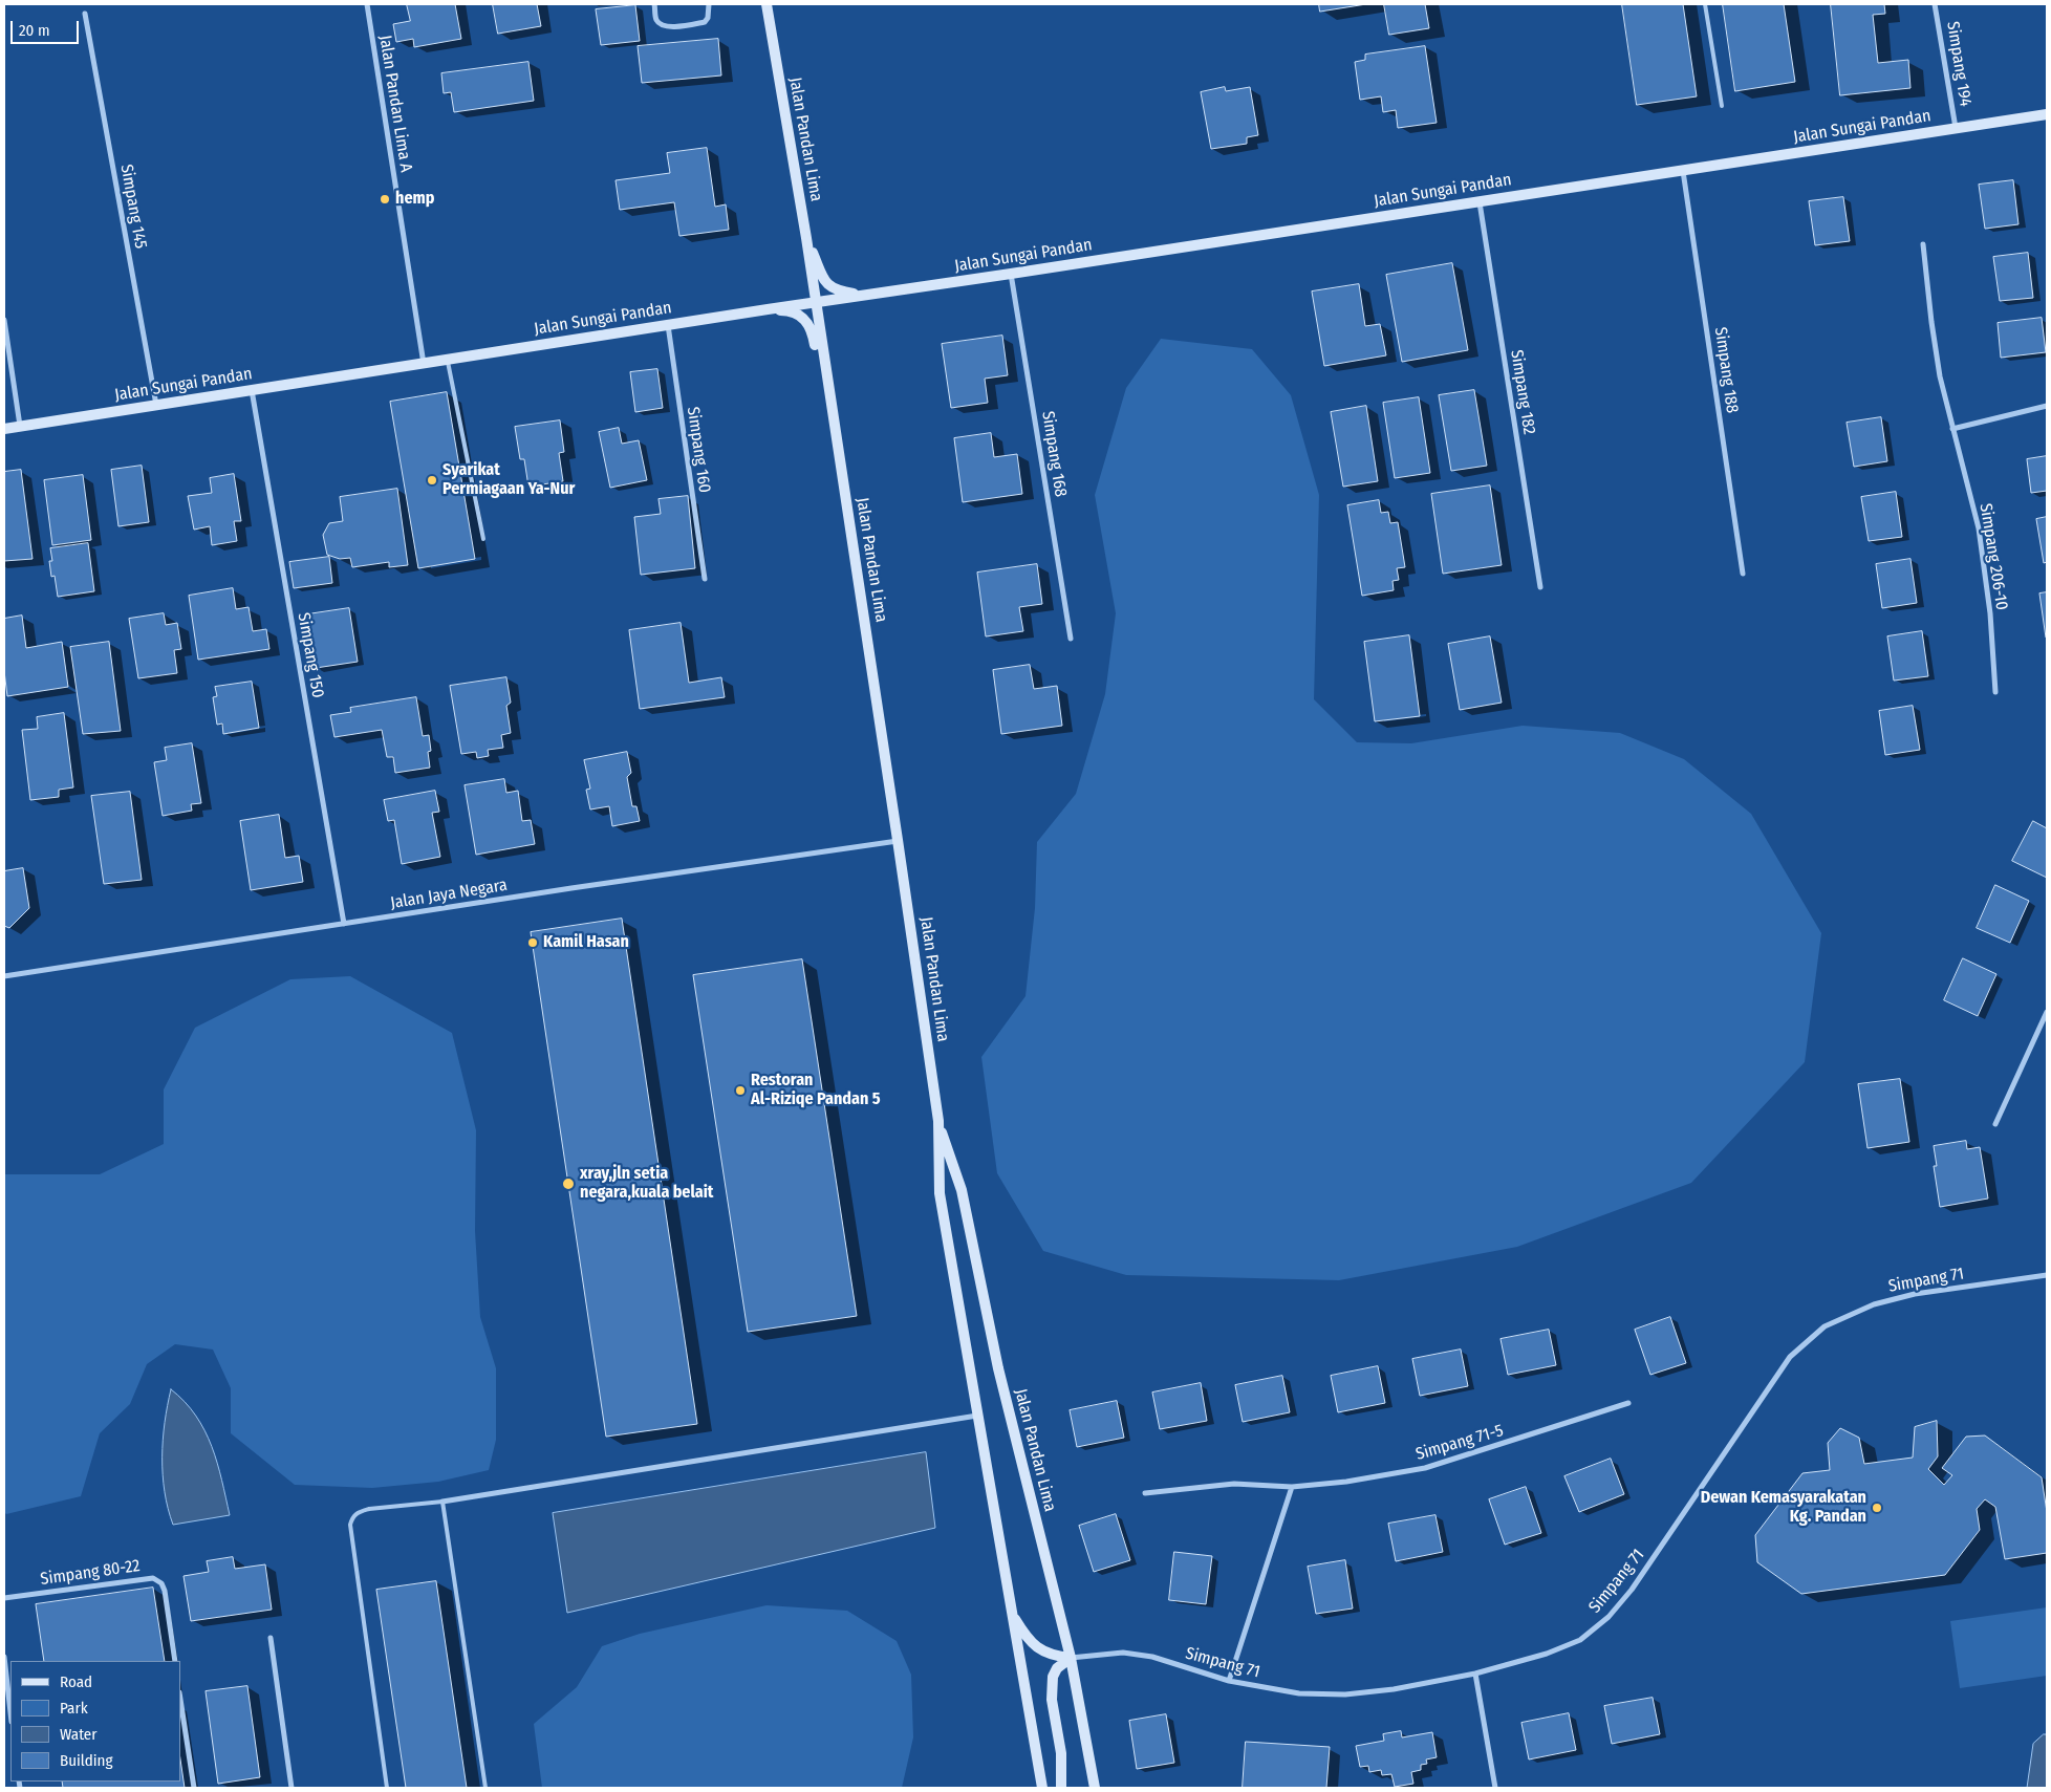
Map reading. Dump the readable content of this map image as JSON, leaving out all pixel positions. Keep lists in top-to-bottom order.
{
  "streets": {
    "main road": ["Jalan Sungai Pandan", "Jalan Pandan Lima"],
    "street": [
      "Simpang 194",
      "Jalan Pandan Lima A",
      "Simpang 145",
      "Simpang 188",
      "Simpang 182",
      "Simpang 160",
      "Simpang 168",
      "Simpang 206-10",
      "Simpang 150",
      "Jalan Jaya Negara",
      "Simpang 71",
      "Simpang 71-5",
      "Simpang 80-22"
    ]
  },
  "crossings": [
    ["Simpang 194", "Jalan Sungai Pandan"],
    ["Jalan Pandan Lima A", "Jalan Sungai Pandan"],
    ["Jalan Sungai Pandan", "Jalan Pandan Lima"],
    ["Jalan Sungai Pandan", "Simpang 145"],
    ["Jalan Sungai Pandan", "Simpang 188"],
    ["Jalan Sungai Pandan", "Simpang 182"],
    ["Jalan Sungai Pandan", "Simpang 160"],
    ["Jalan Sungai Pandan", "Simpang 168"],
    ["Jalan Sungai Pandan", "Simpang 150"],
    ["Jalan Pandan Lima", "Jalan Jaya Negara"],
    ["Jalan Pandan Lima", "Simpang 71"],
    ["Simpang 150", "Jalan Jaya Negara"]
  ],
  "places": [
    "hemp",
    "Syarikat Permiagaan Ya-Nur",
    "Kamil Hasan",
    "Restoran Al-Riziqe Pandan 5",
    "xray,jln setia negara,kuala belait",
    "Dewan Kemasyarakatan Kg. Pandan"
  ],
  "legend": [
    "Road",
    "Park",
    "Water",
    "Building"
  ],
  "scale_bar": "20 m"
}
